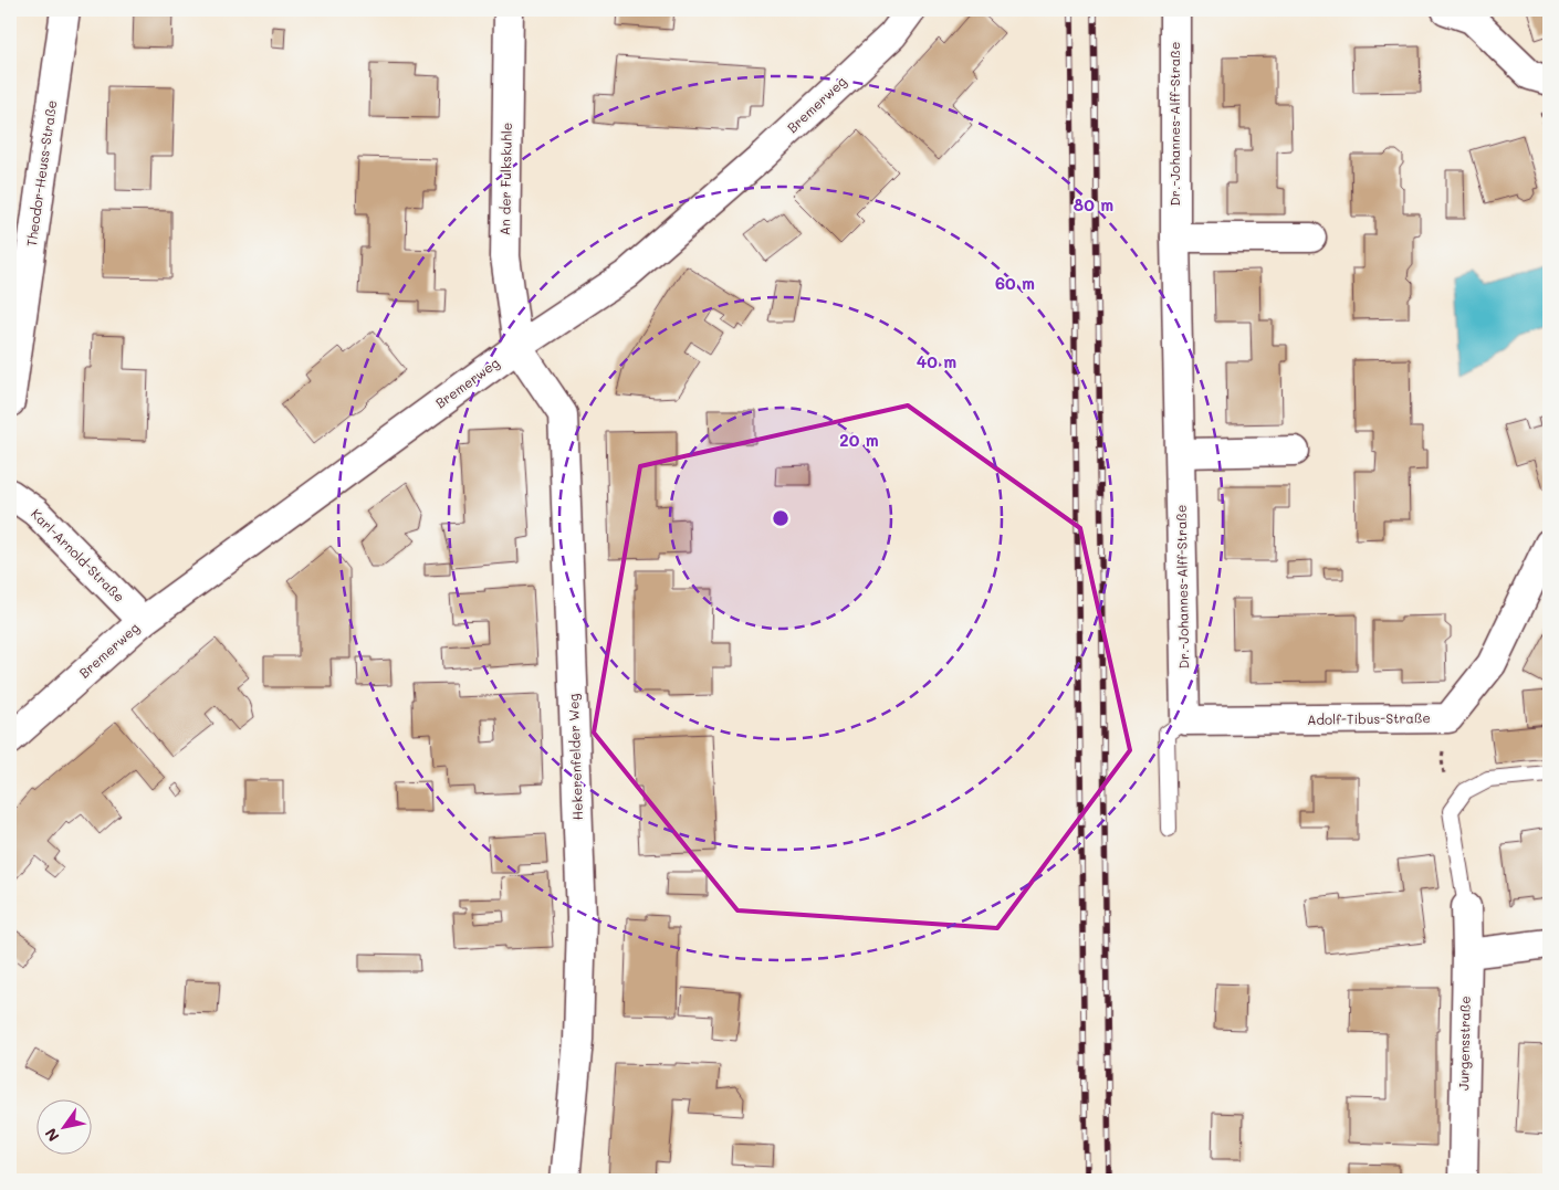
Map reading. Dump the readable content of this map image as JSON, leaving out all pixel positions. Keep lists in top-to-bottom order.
{
  "streets": {
    "street": [
      "Bremerweg",
      "Dr.-Johannes-Alff-Straße",
      "Theodor-Heuss-Straße",
      "An der Fulkskuhle",
      "Karl-Arnold-Straße",
      "Adolf-Tibus-Straße",
      "Hekerenfelder Weg",
      "Jurgensstraße"
    ]
  },
  "crossings": [
    ["Bremerweg", "An der Fulkskuhle"],
    ["Bremerweg", "Karl-Arnold-Straße"],
    ["Bremerweg", "Hekerenfelder Weg"],
    ["Dr.-Johannes-Alff-Straße", "Adolf-Tibus-Straße"],
    ["An der Fulkskuhle", "Hekerenfelder Weg"]
  ],
  "north": "bottom left",
  "rings": [
    "80 m",
    "60 m",
    "40 m",
    "20 m"
  ]
}
